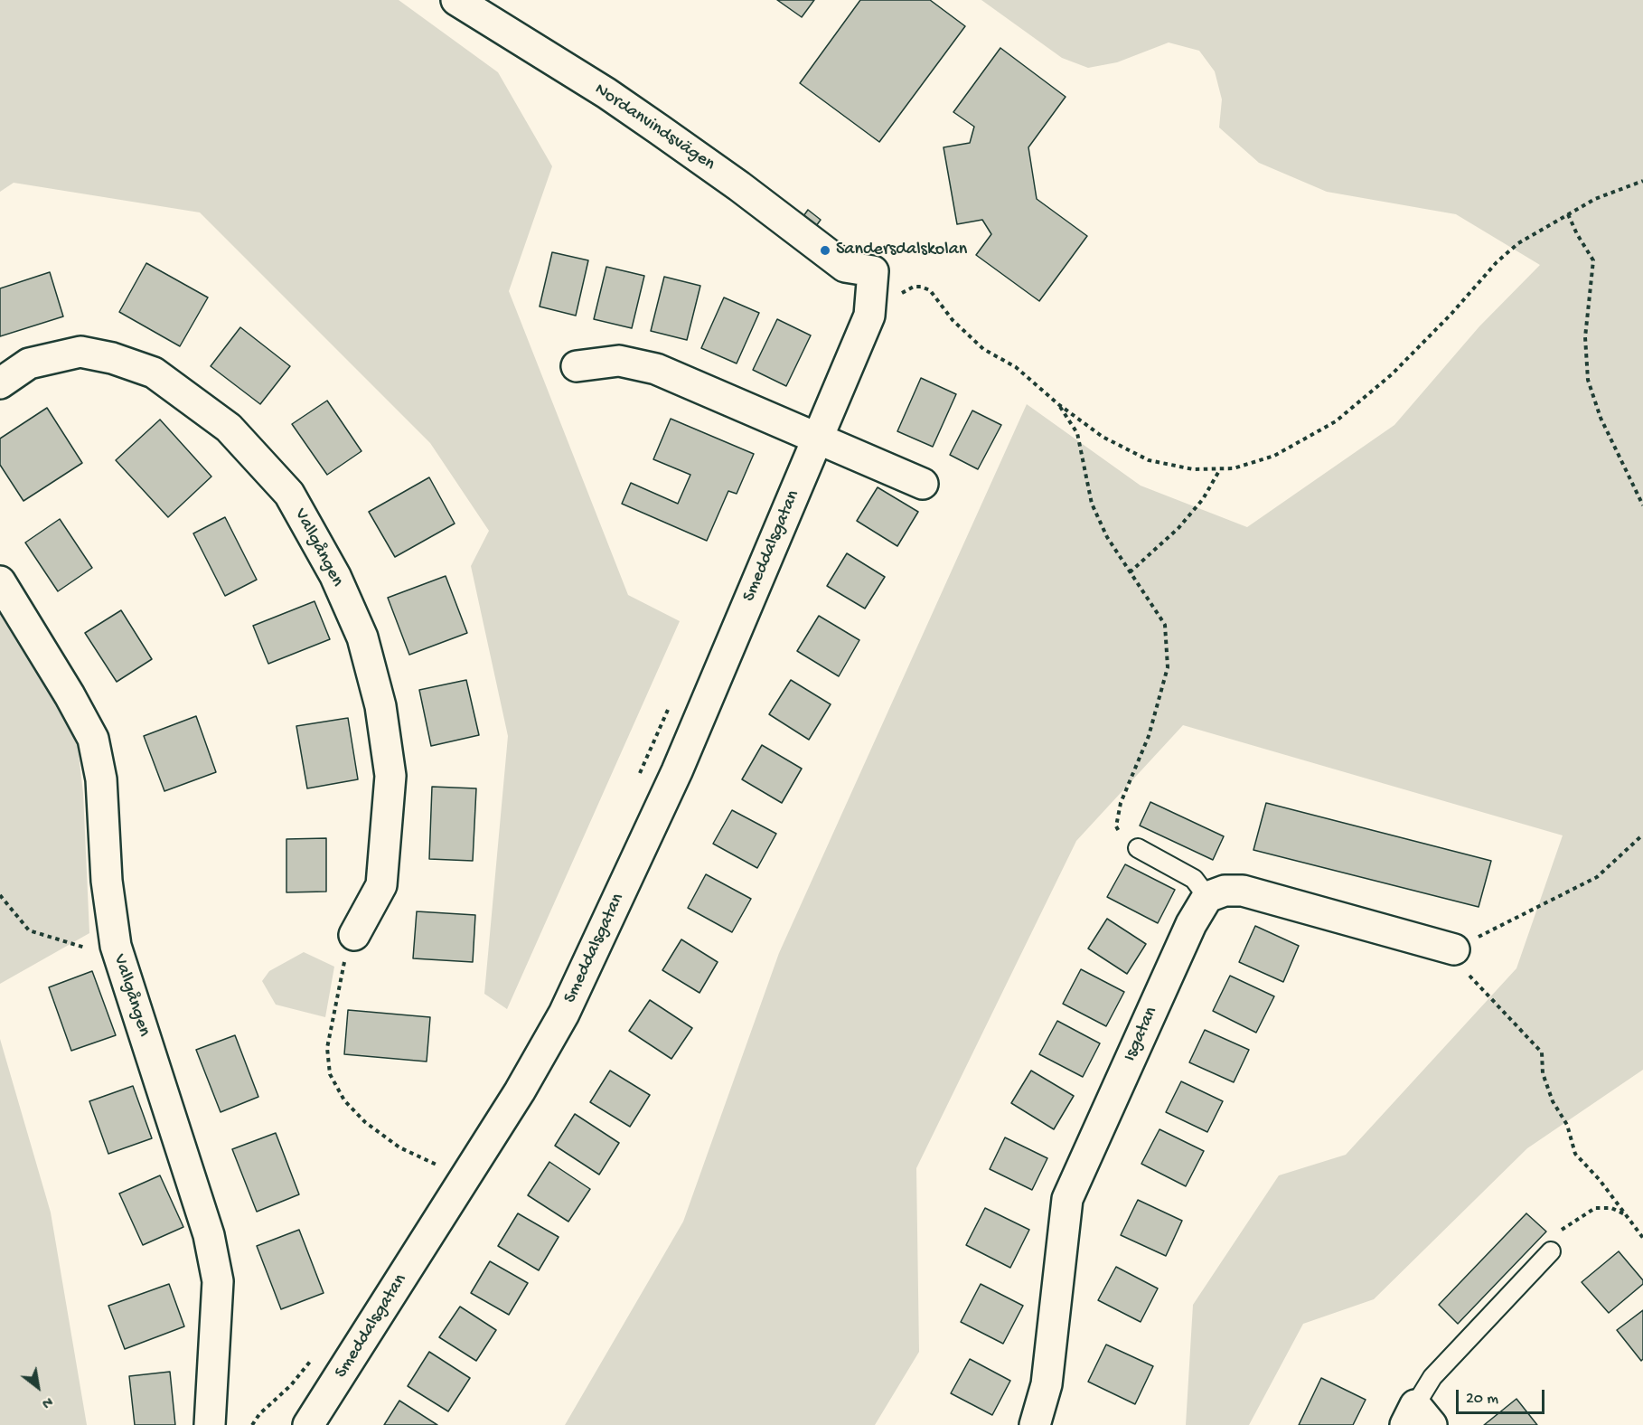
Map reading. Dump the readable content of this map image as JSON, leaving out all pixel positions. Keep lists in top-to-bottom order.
{
  "streets": {
    "street": [
      "Nordanvindsvägen",
      "Smeddalsgatan",
      "Vallgången",
      "Isgatan"
    ]
  },
  "crossings": [
    ["Nordanvindsvägen", "Smeddalsgatan"]
  ],
  "places": ["Sandersdalskolan"],
  "scale_bar": "20 m",
  "north": "bottom right"
}
